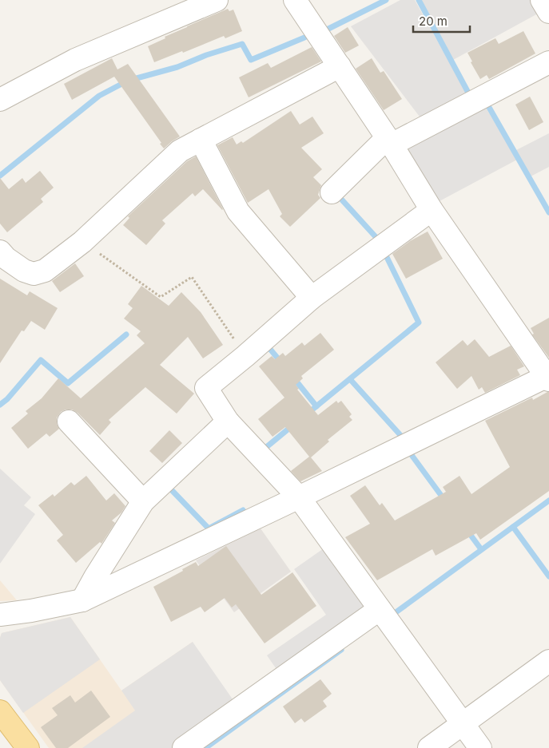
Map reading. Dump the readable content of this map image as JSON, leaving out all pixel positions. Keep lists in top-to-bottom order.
{
  "scale_bar": "20 m"
}
